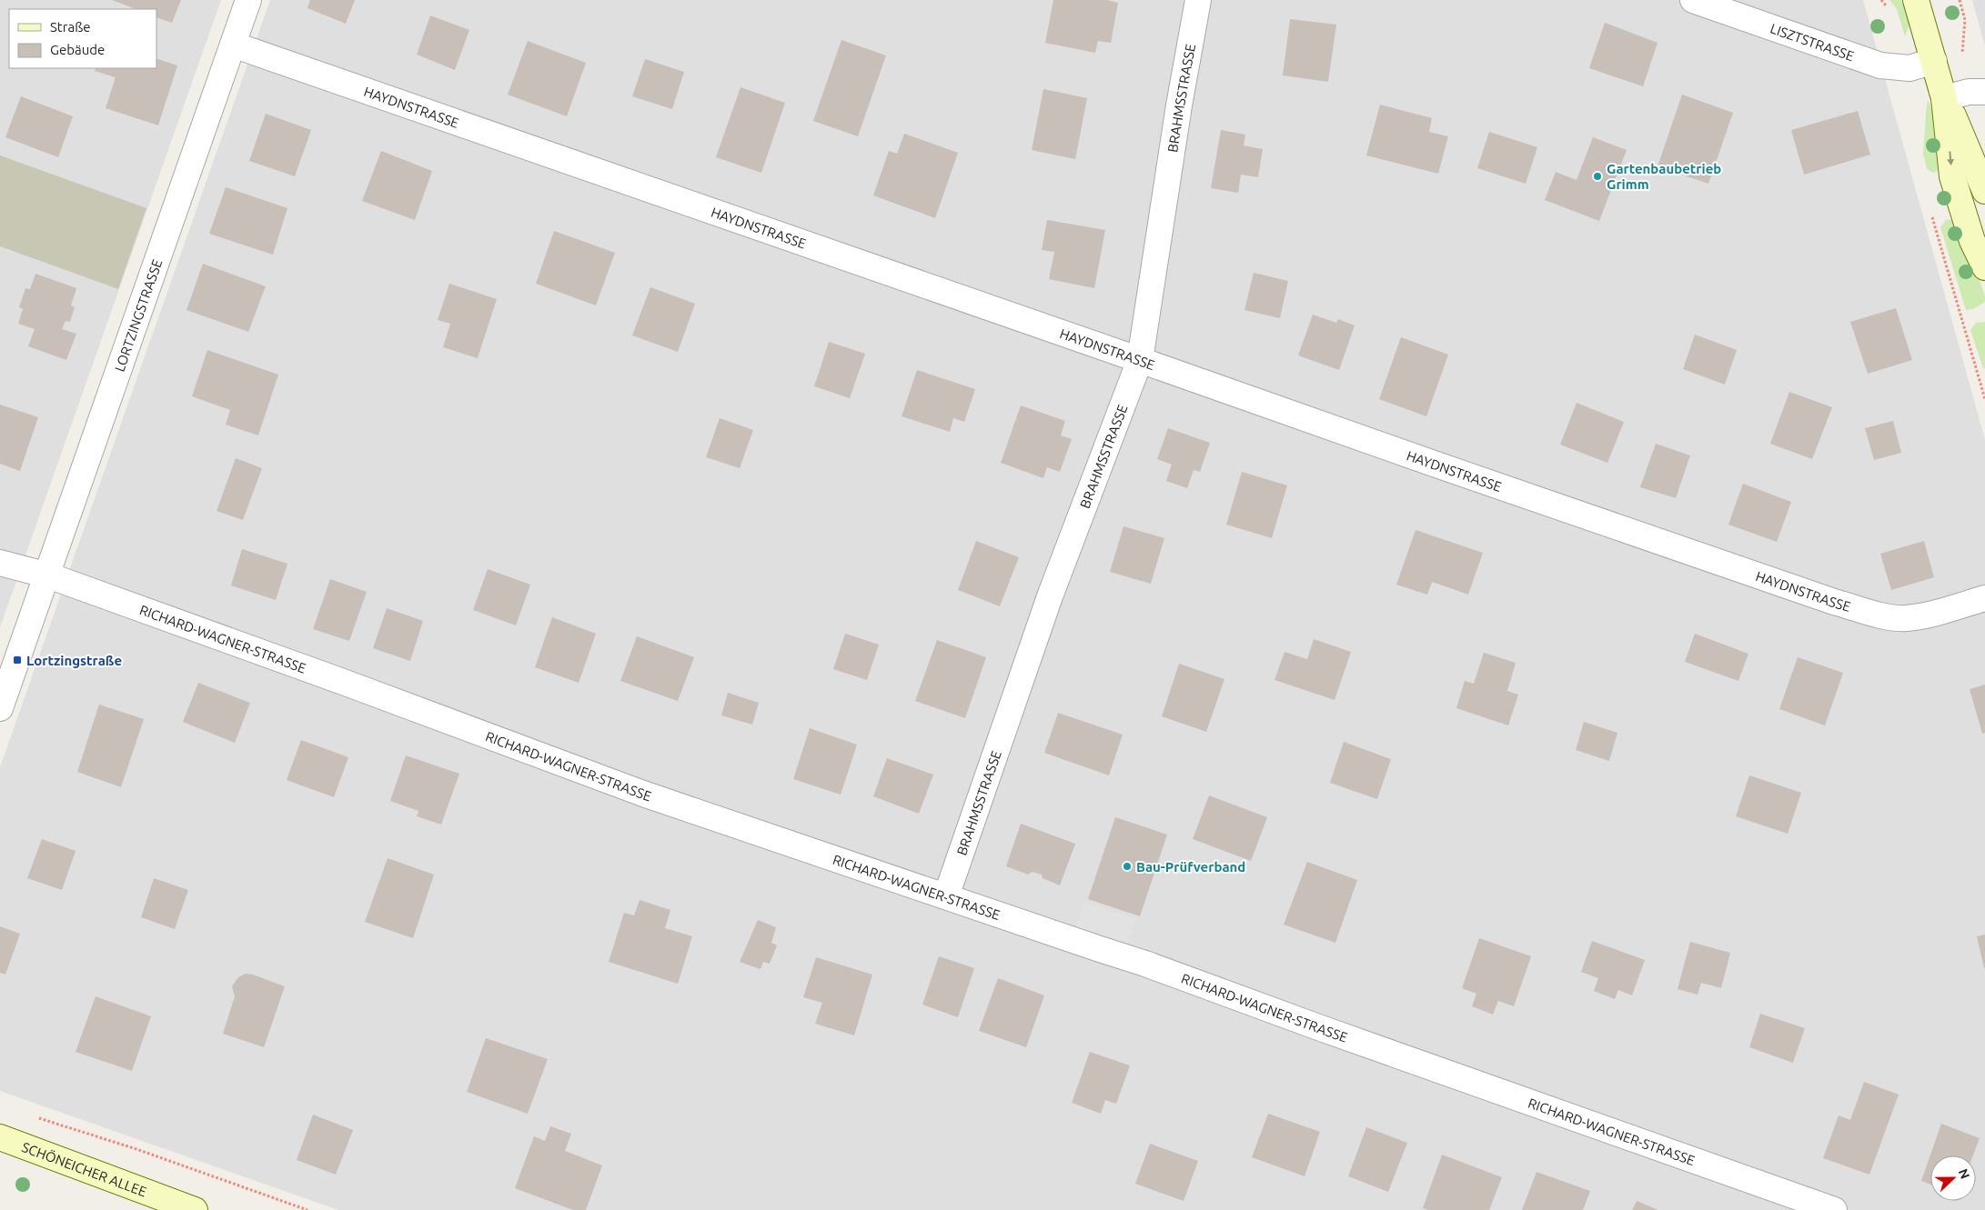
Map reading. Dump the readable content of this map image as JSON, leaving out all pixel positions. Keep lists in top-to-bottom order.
{
  "streets": {
    "street": [
      "LISZTSTRASSE",
      "BRAHMSSTRASSE",
      "HAYDNSTRASSE",
      "LORTZINGSTRASSE",
      "RICHARD-WAGNER-STRASSE",
      "SCHÖNEICHER ALLEE"
    ]
  },
  "crossings": [
    ["BRAHMSSTRASSE", "HAYDNSTRASSE"],
    ["BRAHMSSTRASSE", "RICHARD-WAGNER-STRASSE"],
    ["HAYDNSTRASSE", "LORTZINGSTRASSE"],
    ["LORTZINGSTRASSE", "RICHARD-WAGNER-STRASSE"]
  ],
  "places": {
    "other": ["Gartenbaubetrieb Grimm", "Bau-Prüfverband"],
    "transit": ["Lortzingstraße"]
  },
  "legend": ["Straße", "Gebäude"],
  "north": "right"
}
